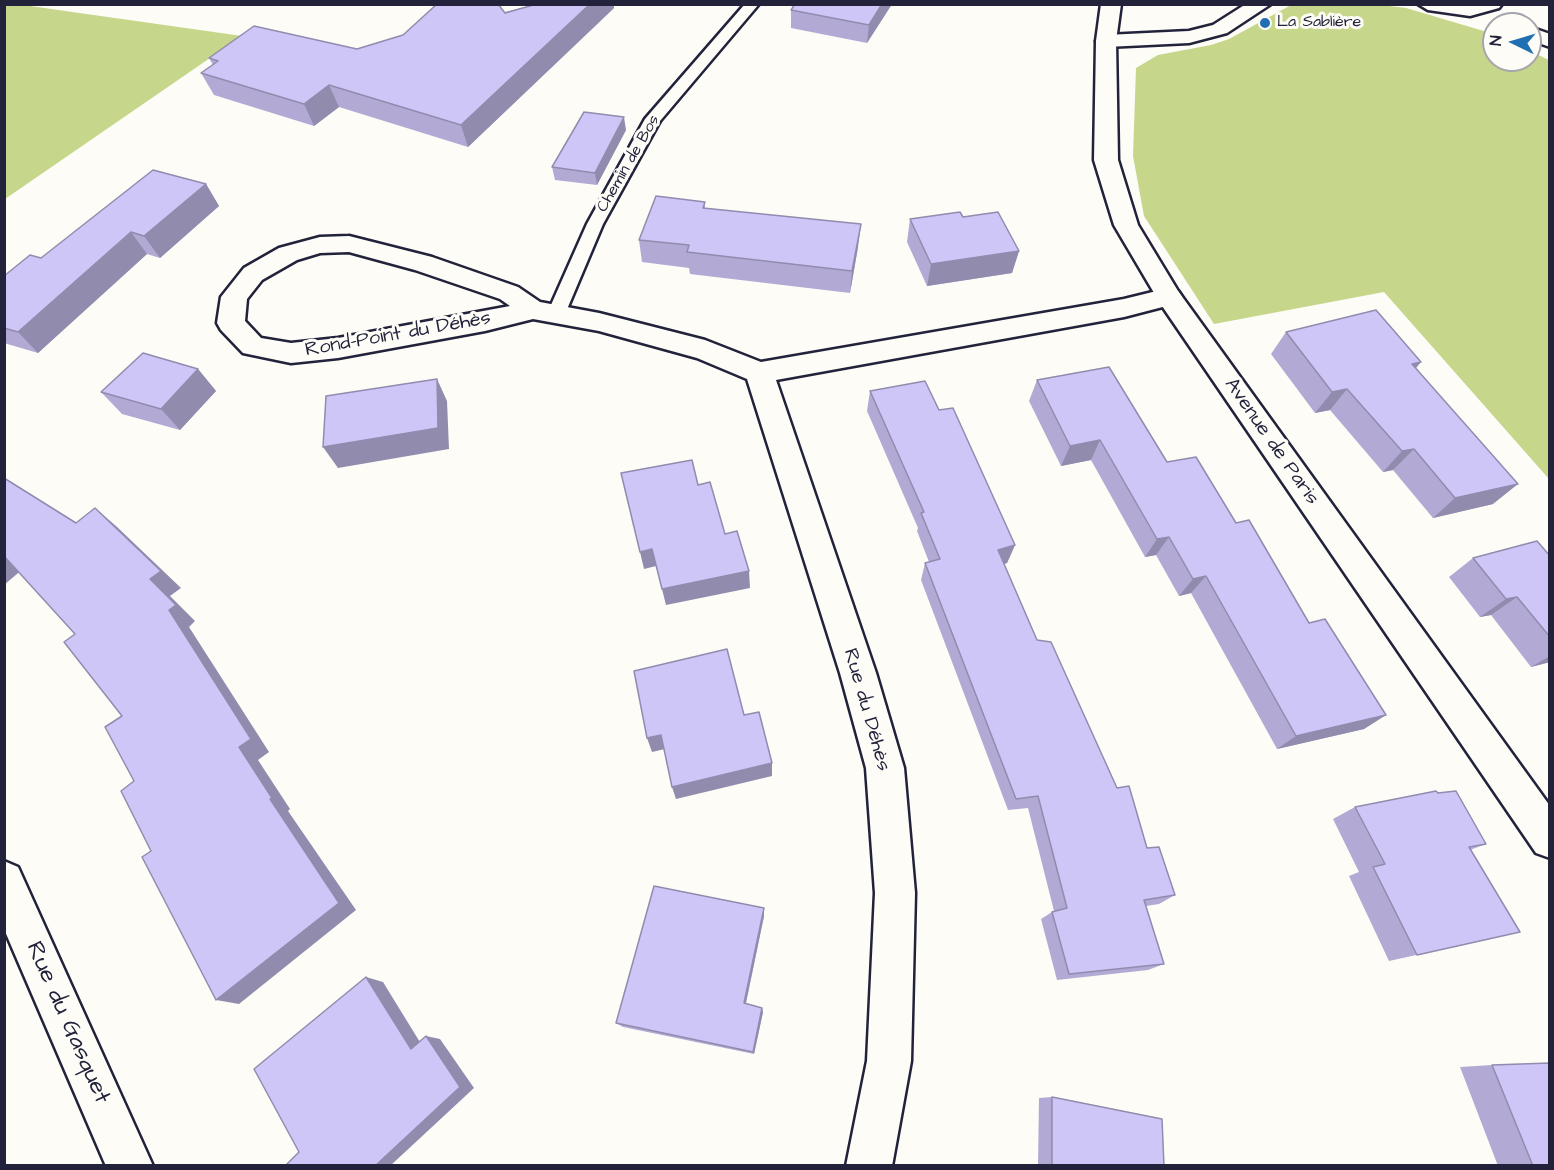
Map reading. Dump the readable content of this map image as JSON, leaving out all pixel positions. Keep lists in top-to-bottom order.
{
  "streets": {
    "street": [
      "Rond-Point du Déhès",
      "Avenue de Paris",
      "Rue du Déhès",
      "Rue du Gasquet"
    ],
    "lane": ["Chemin de Bos"]
  },
  "crossings": [
    ["Chemin de Bos", "Rond-Point du Déhès"]
  ],
  "places": ["La Sablière"],
  "north": "left"
}
